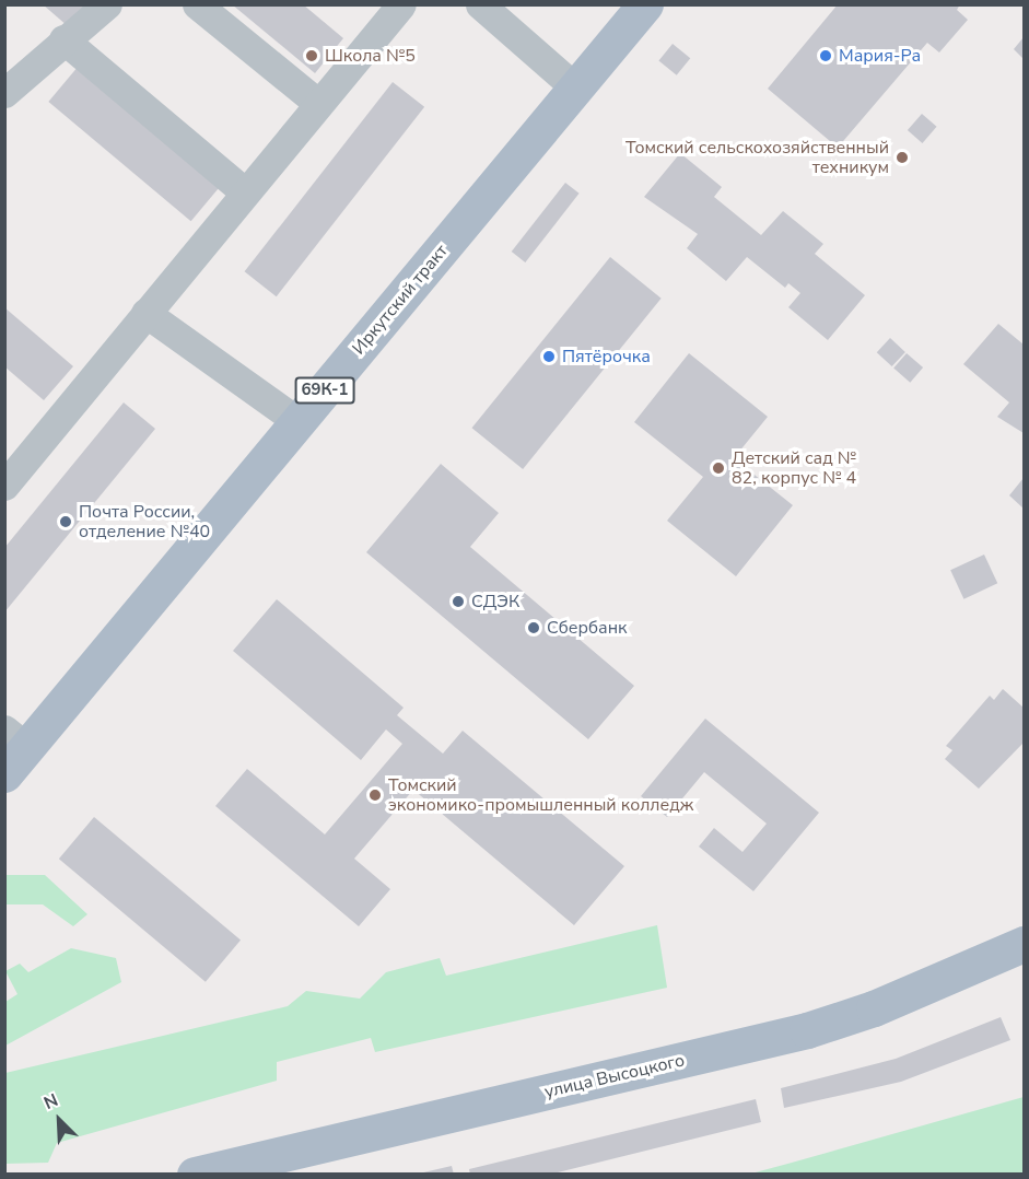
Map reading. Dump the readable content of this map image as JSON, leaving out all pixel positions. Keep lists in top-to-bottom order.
{
  "streets": {
    "main road": ["Иркутский тракт", "69К-1", "улица Высоцкого"]
  },
  "places": [
    "Школа №5",
    "Мария-Ра",
    "Томский сельскохозяйственный техникум",
    "Пятёрочка",
    "Детский сад № 82, корпус № 4",
    "Почта России, отделение №40",
    "СДЭК",
    "Сбербанк",
    "Томский экономико-промышленный колледж"
  ],
  "north": "top left"
}
